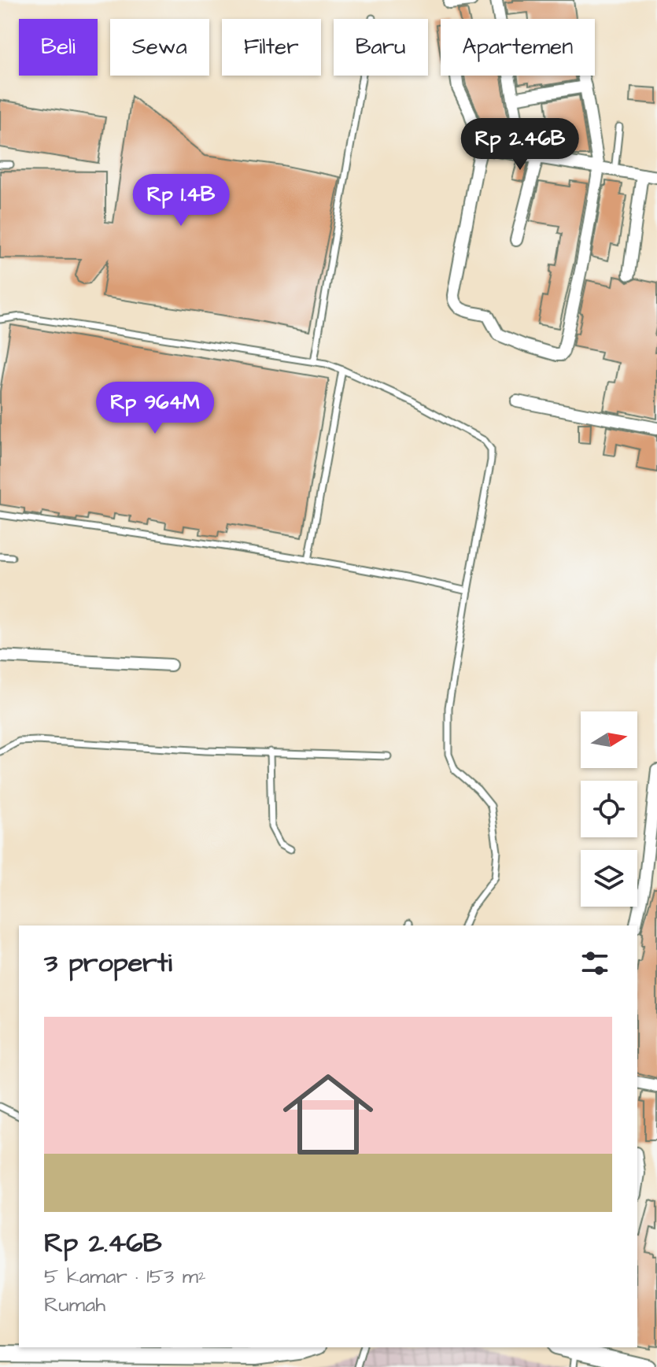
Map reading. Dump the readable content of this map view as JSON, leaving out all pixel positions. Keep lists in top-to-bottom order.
{
  "north": "right",
  "page": {
    "chip": [
      "Beli",
      "Sewa",
      "Filter",
      "Baru",
      "Apartemen"
    ],
    "price": ["Rp 2.46B", "Rp 1.4B", "Rp 964M"],
    "heading": "3 properti",
    "list": [
      {
        "name": "Rp 2.46B",
        "note": "5 kamar · 153 m² · Rumah"
      }
    ]
  }
}
